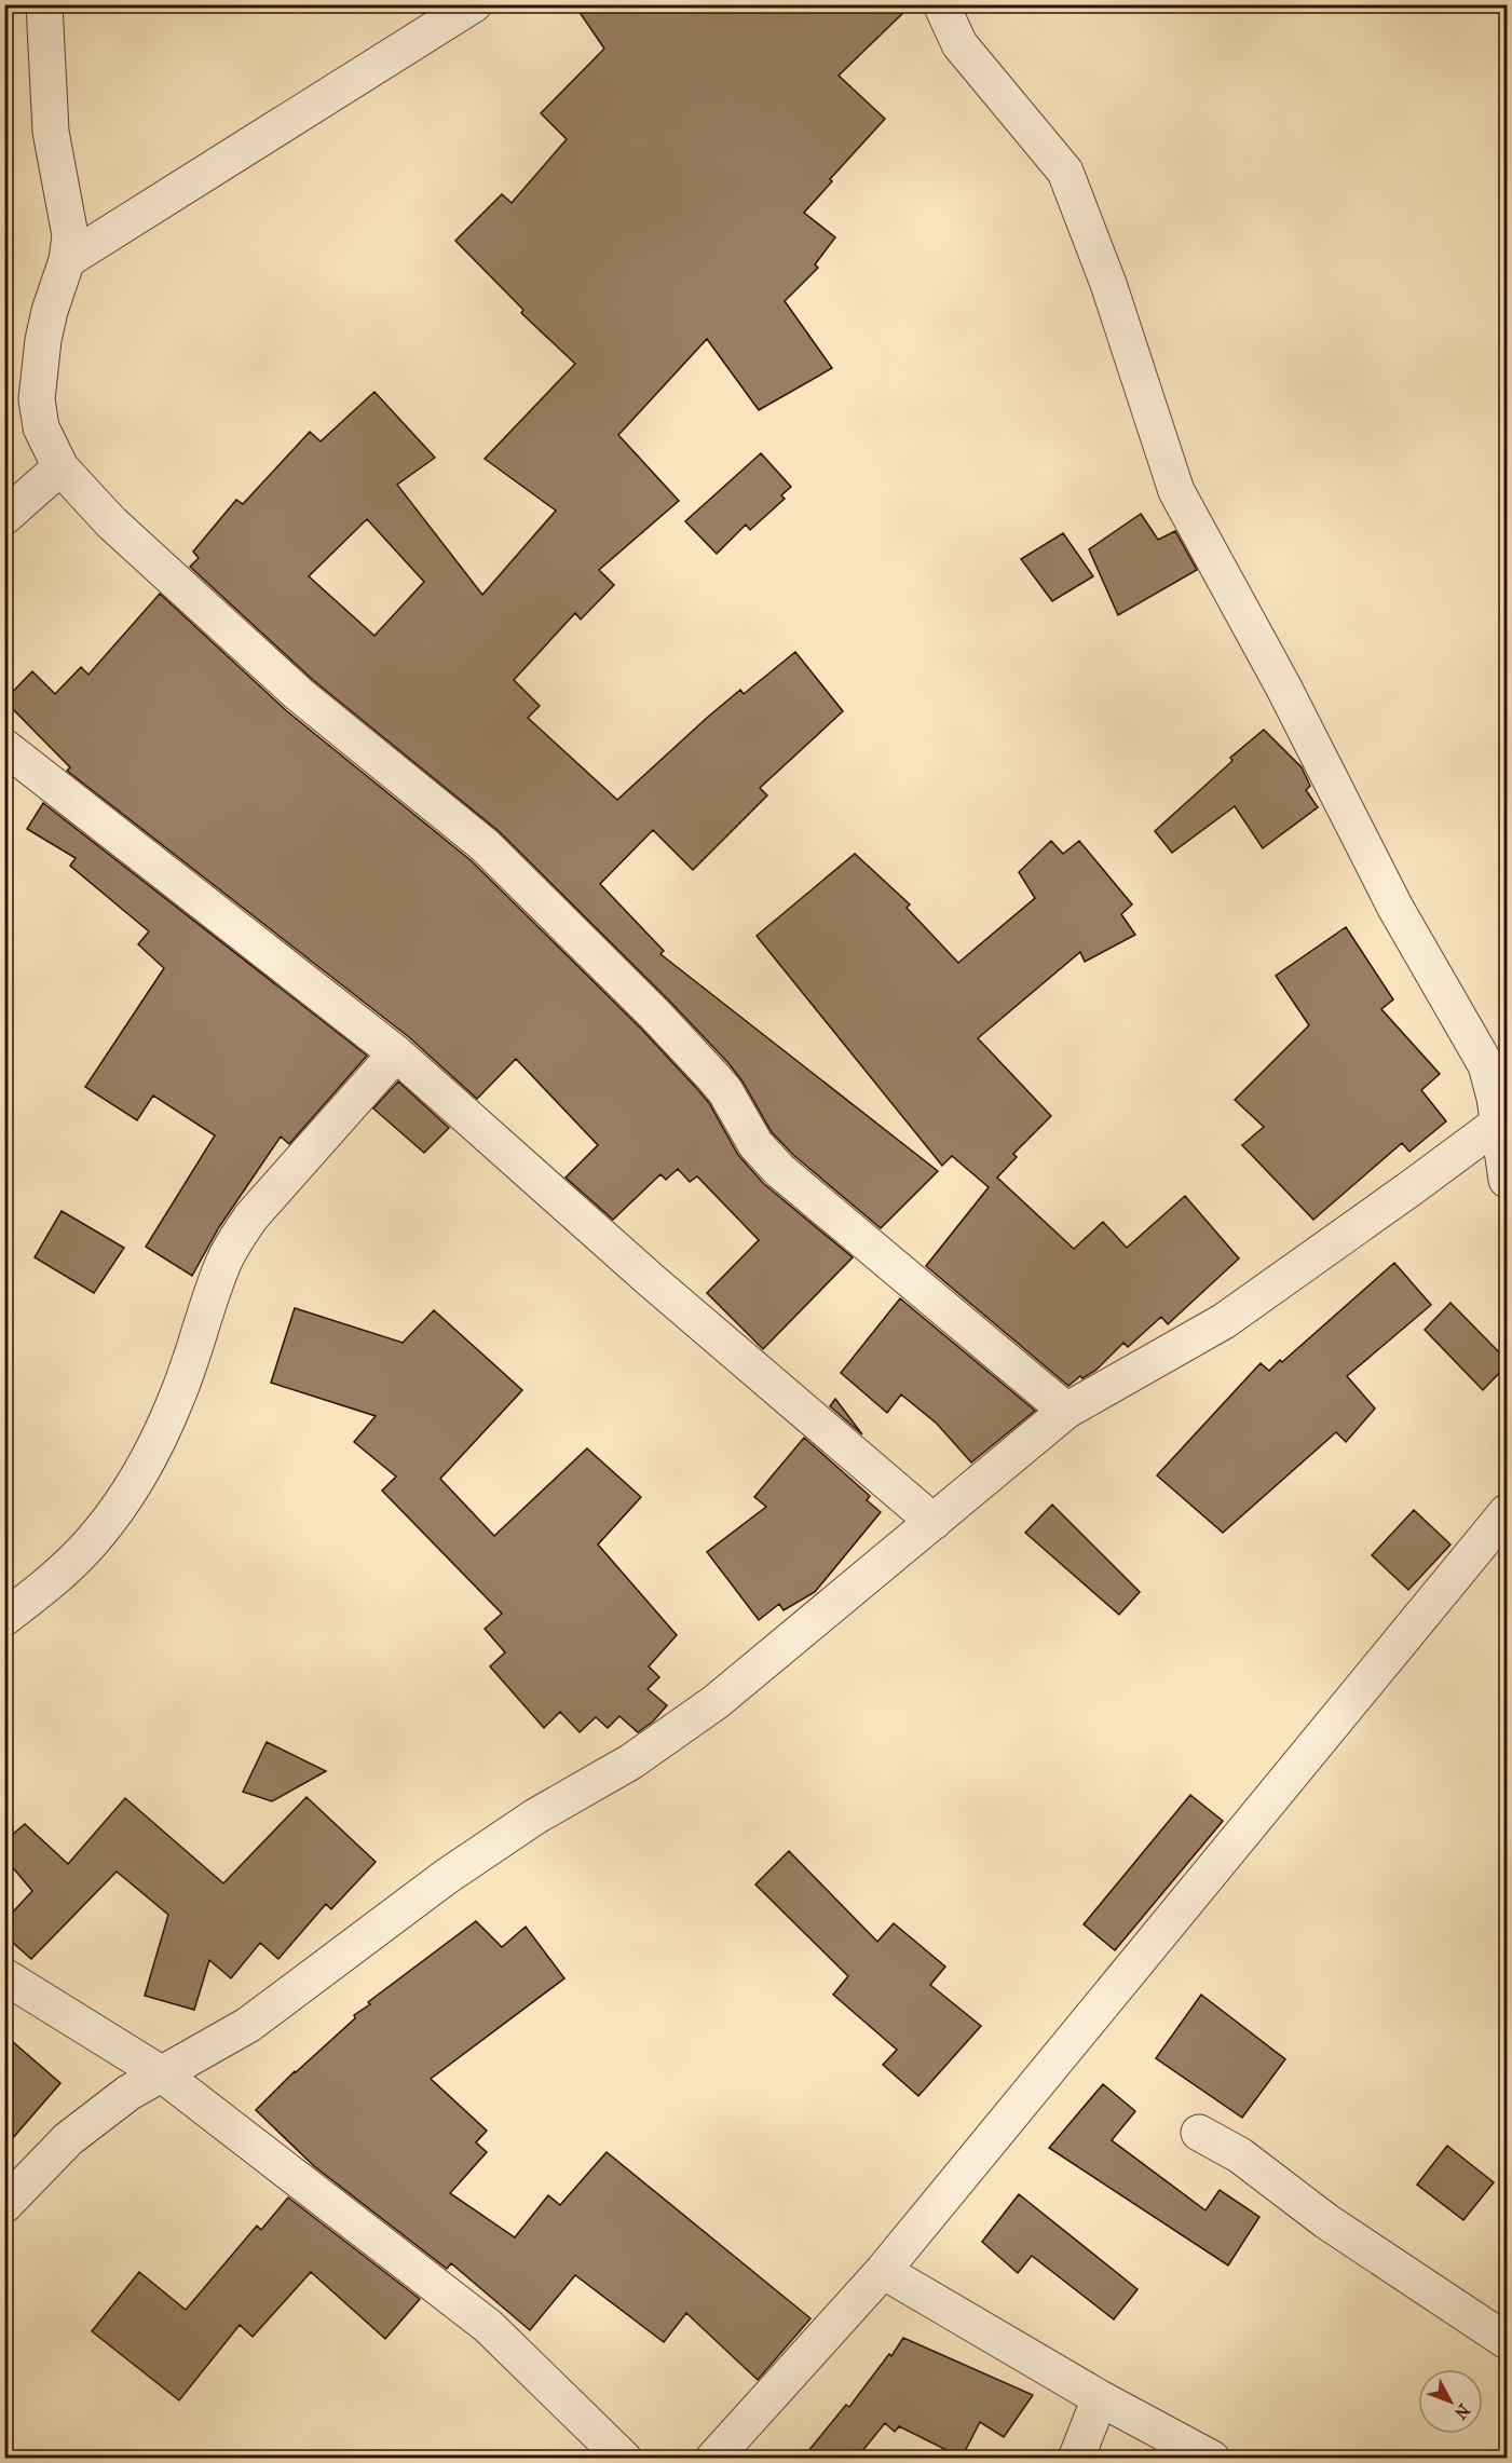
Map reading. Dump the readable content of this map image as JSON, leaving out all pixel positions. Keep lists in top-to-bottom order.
{
  "north": "bottom right"
}
